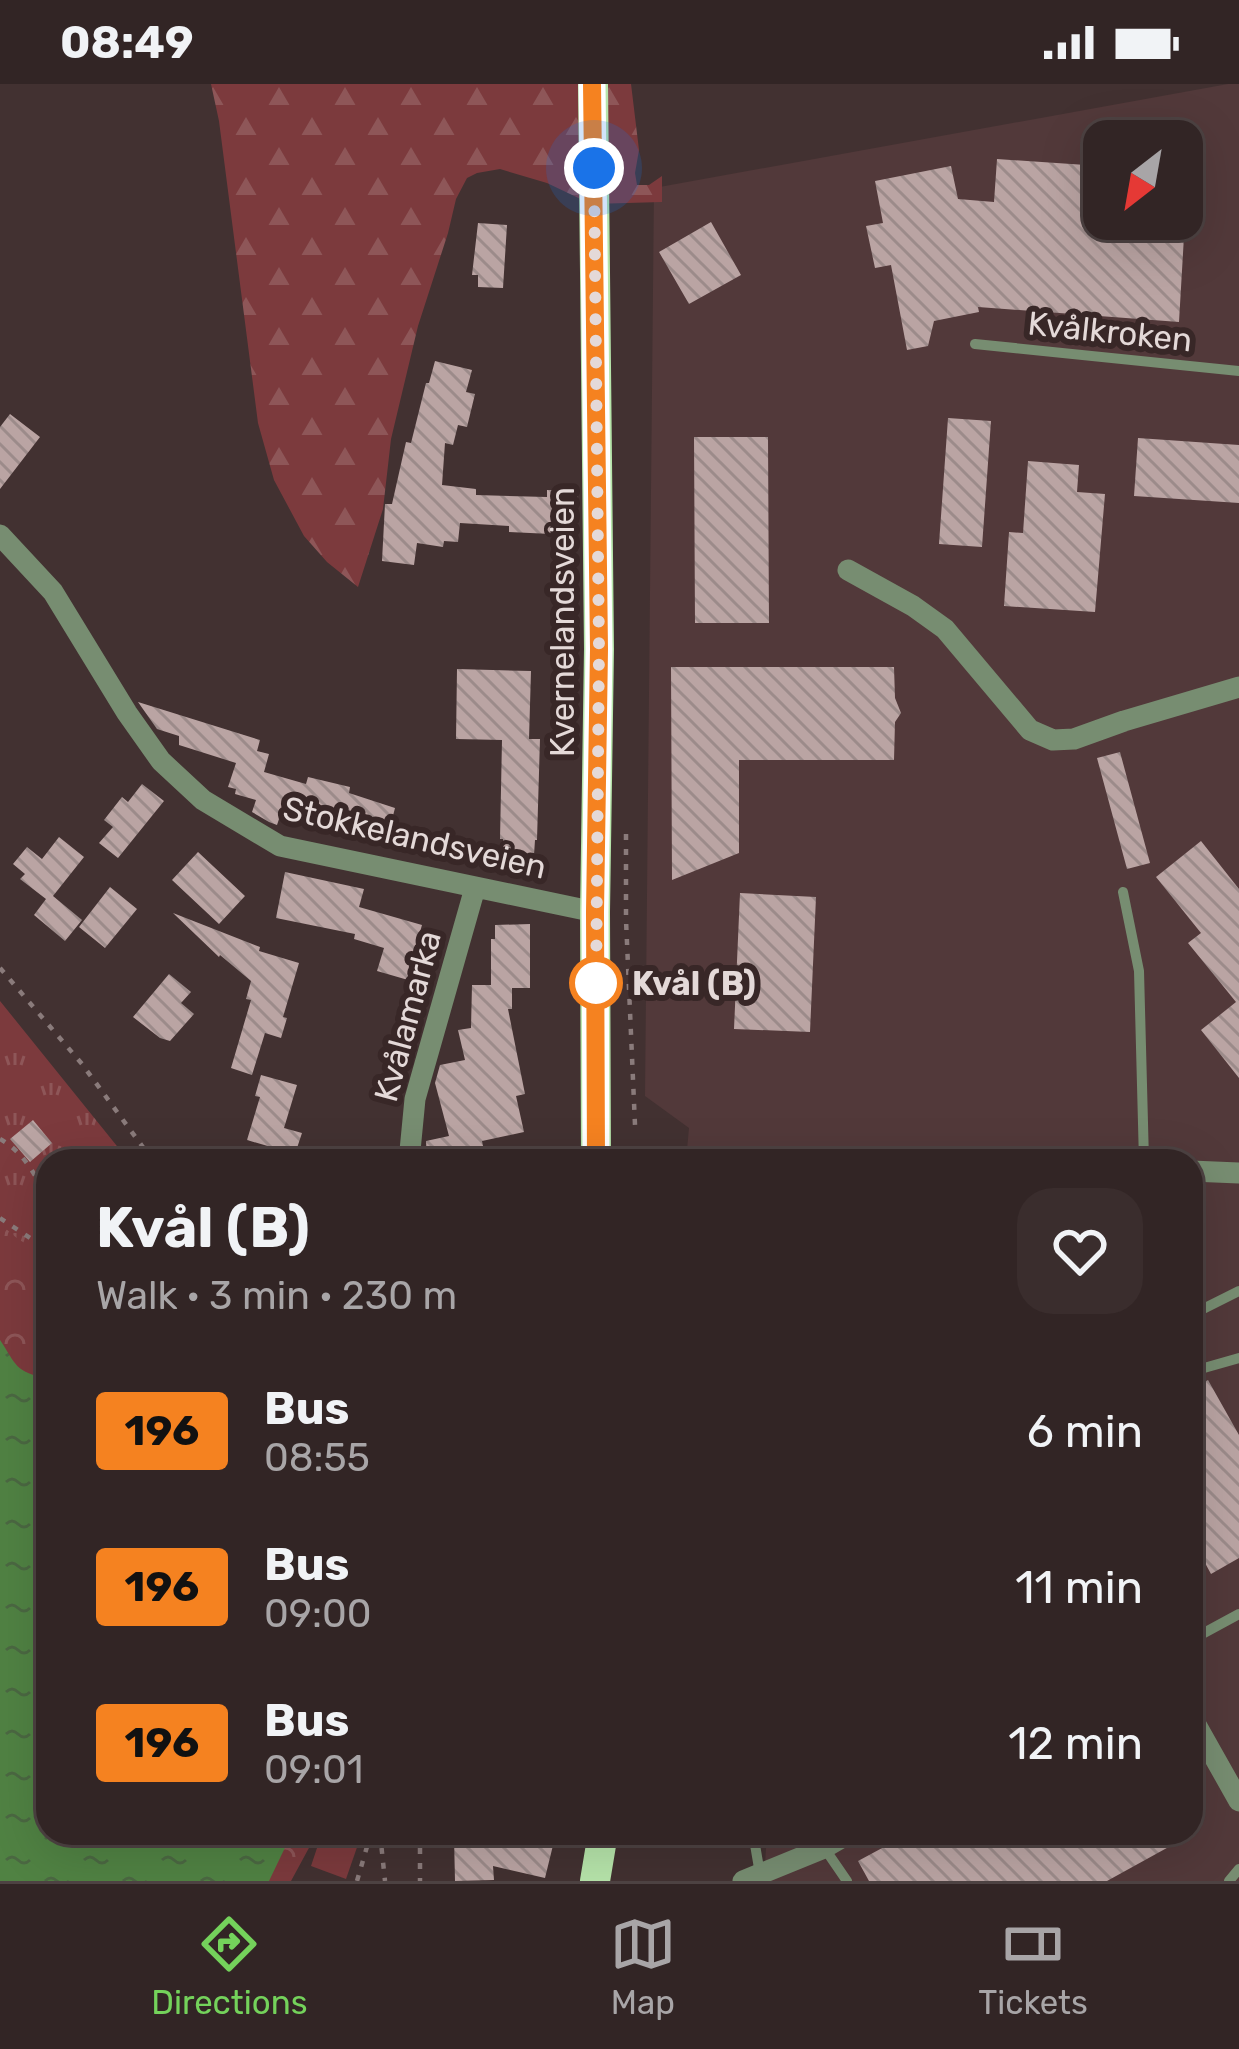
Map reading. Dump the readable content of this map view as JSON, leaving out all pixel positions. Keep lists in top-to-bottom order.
{
  "streets": {
    "main road": ["Kvernelandsveien"],
    "street": ["Stokkelandsveien", "Kvålamarka"],
    "lane": ["Kvålkroken"]
  },
  "crossings": [
    ["Kvernelandsveien", "Stokkelandsveien"],
    ["Stokkelandsveien", "Kvålamarka"]
  ],
  "places": ["Kvål (B)"],
  "lines": ["bus line 196"],
  "north": "bottom left",
  "page": {
    "status": "08:49",
    "heading": ["Kvål (B)", "Walk · 3 min · 230 m"],
    "list": [
      {
        "mark": "196",
        "name": "Bus",
        "note": "08:55",
        "value": "6 min"
      },
      {
        "mark": "196",
        "name": "Bus",
        "note": "09:00",
        "value": "11 min"
      },
      {
        "mark": "196",
        "name": "Bus",
        "note": "09:01",
        "value": "12 min"
      }
    ],
    "tabs": ["Directions", "Map", "Tickets"]
  }
}
